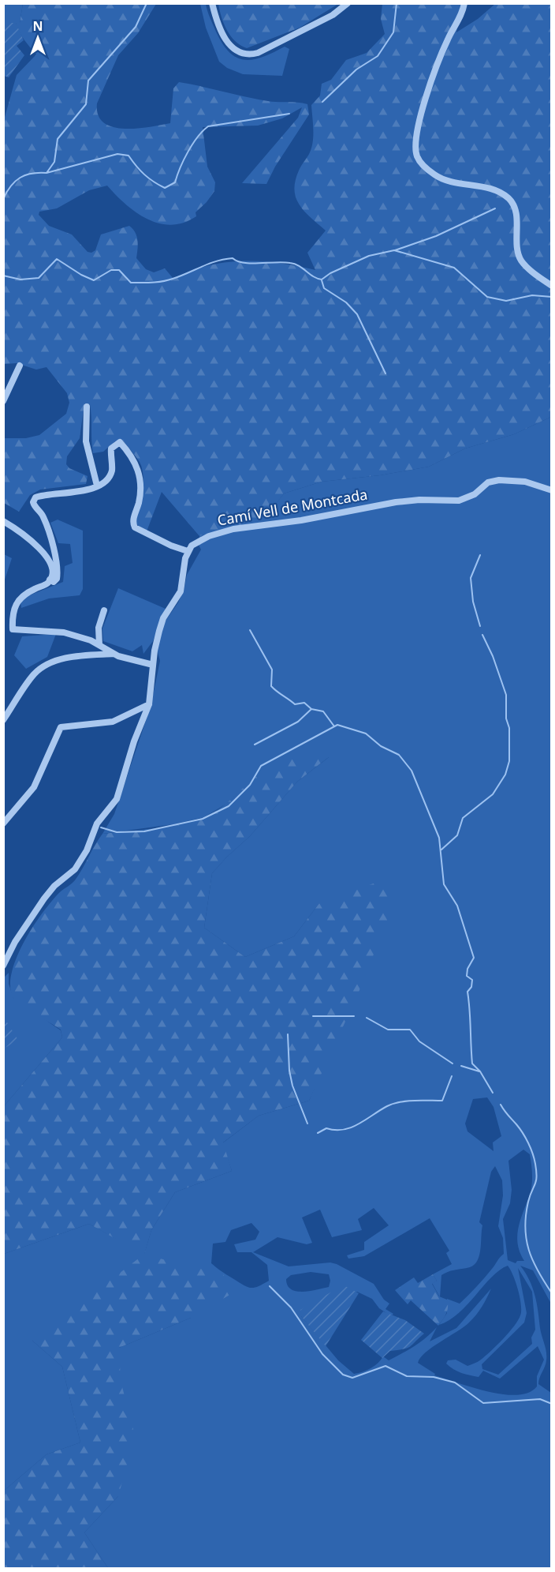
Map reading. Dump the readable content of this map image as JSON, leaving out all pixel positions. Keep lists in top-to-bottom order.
{
  "streets": {
    "street": ["Camí Vell de Montcada"]
  },
  "north": "top"
}
